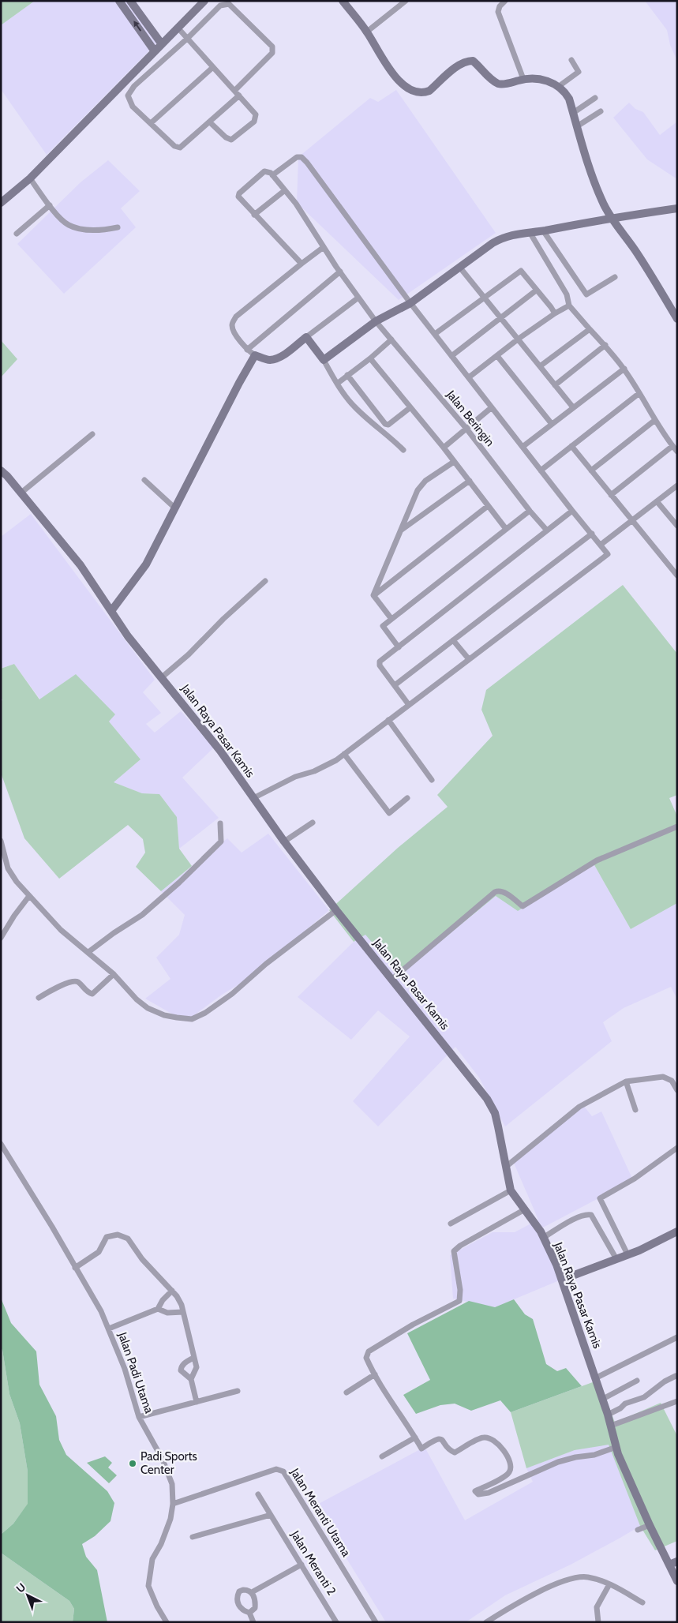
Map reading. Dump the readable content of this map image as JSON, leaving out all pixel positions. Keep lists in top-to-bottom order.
{
  "streets": {
    "street": [
      "Jalan Beringin",
      "Jalan Raya Pasar Kamis",
      "Jalan Padi Utama",
      "Jalan Meranti Utama",
      "Jalan Meranti 2"
    ]
  },
  "crossings": [
    ["Jalan Padi Utama", "Jalan Meranti Utama"]
  ],
  "places": ["Padi Sports Center"],
  "north": "top left"
}
